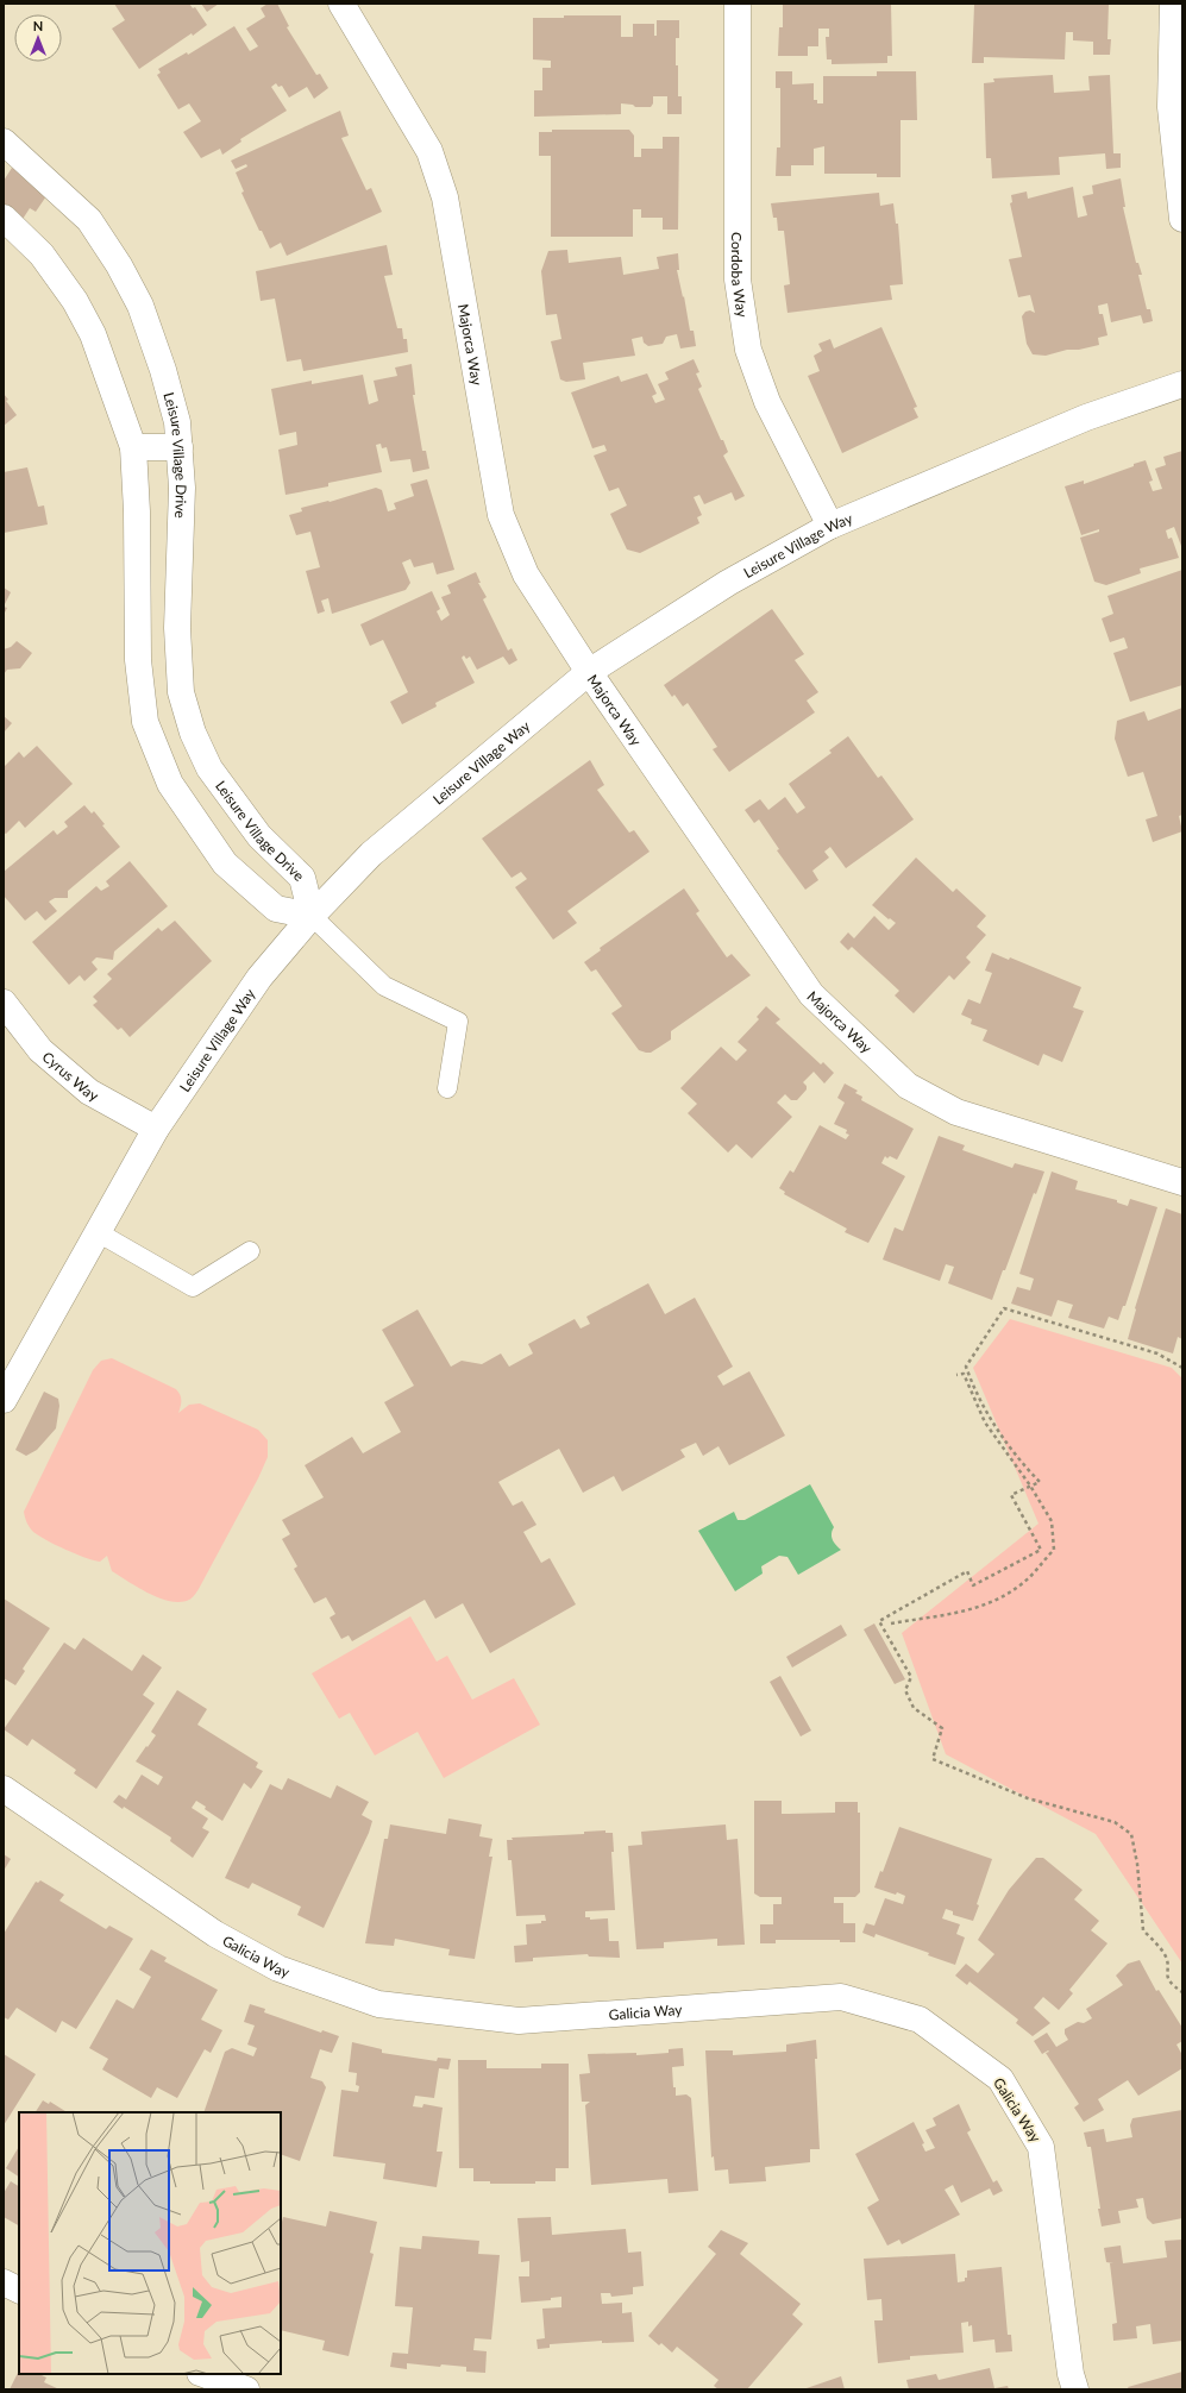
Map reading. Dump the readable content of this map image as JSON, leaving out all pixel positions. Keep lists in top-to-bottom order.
{
  "streets": {
    "street": [
      "Cordoba Way",
      "Majorca Way",
      "Leisure Village Drive",
      "Leisure Village Way",
      "Cyrus Way",
      "Galicia Way"
    ]
  },
  "crossings": [
    ["Cordoba Way", "Leisure Village Way"],
    ["Majorca Way", "Leisure Village Way"],
    ["Leisure Village Drive", "Leisure Village Way"],
    ["Leisure Village Way", "Cyrus Way"]
  ],
  "north": "top"
}
